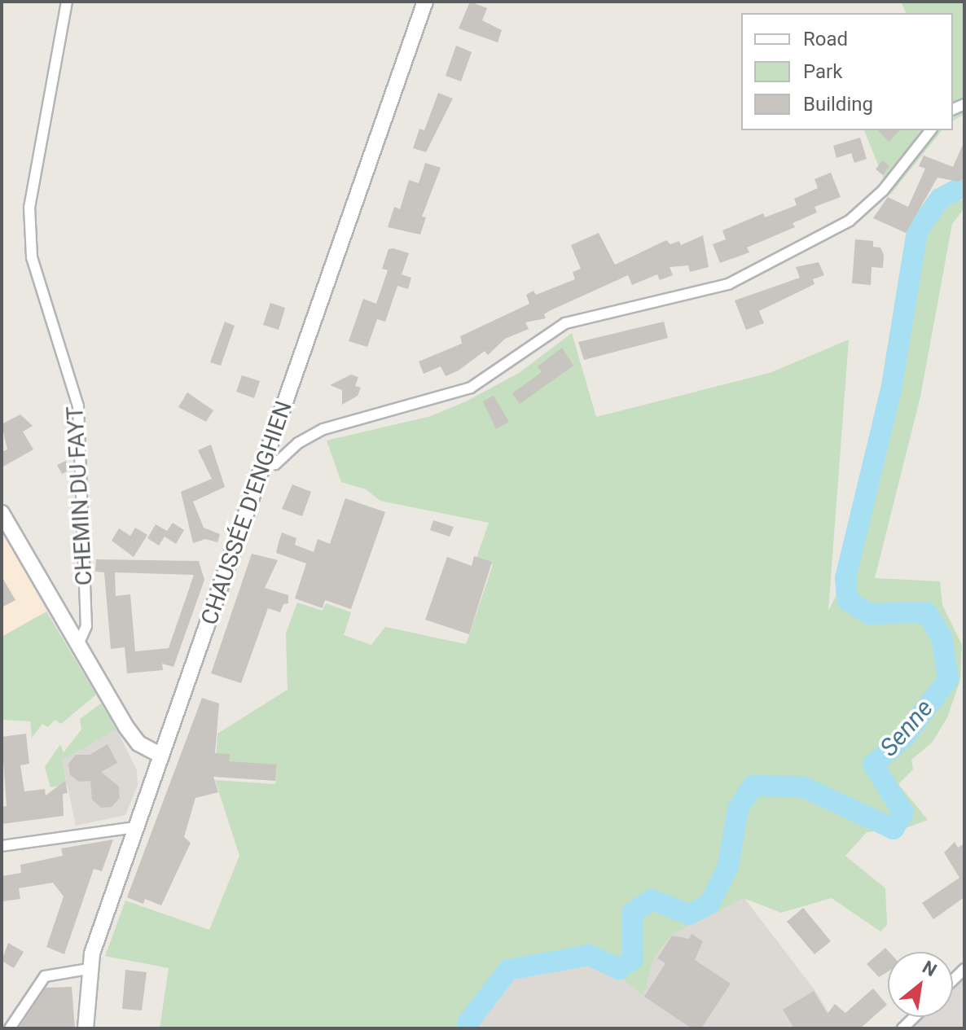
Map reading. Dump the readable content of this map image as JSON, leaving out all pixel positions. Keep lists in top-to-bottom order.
{
  "streets": {
    "main road": ["CHAUSSÉE D'ENGHIEN"],
    "street": ["CHEMIN DU FAYT"]
  },
  "water": ["Senne"],
  "legend": ["Road", "Park", "Building"],
  "north": "top right"
}
